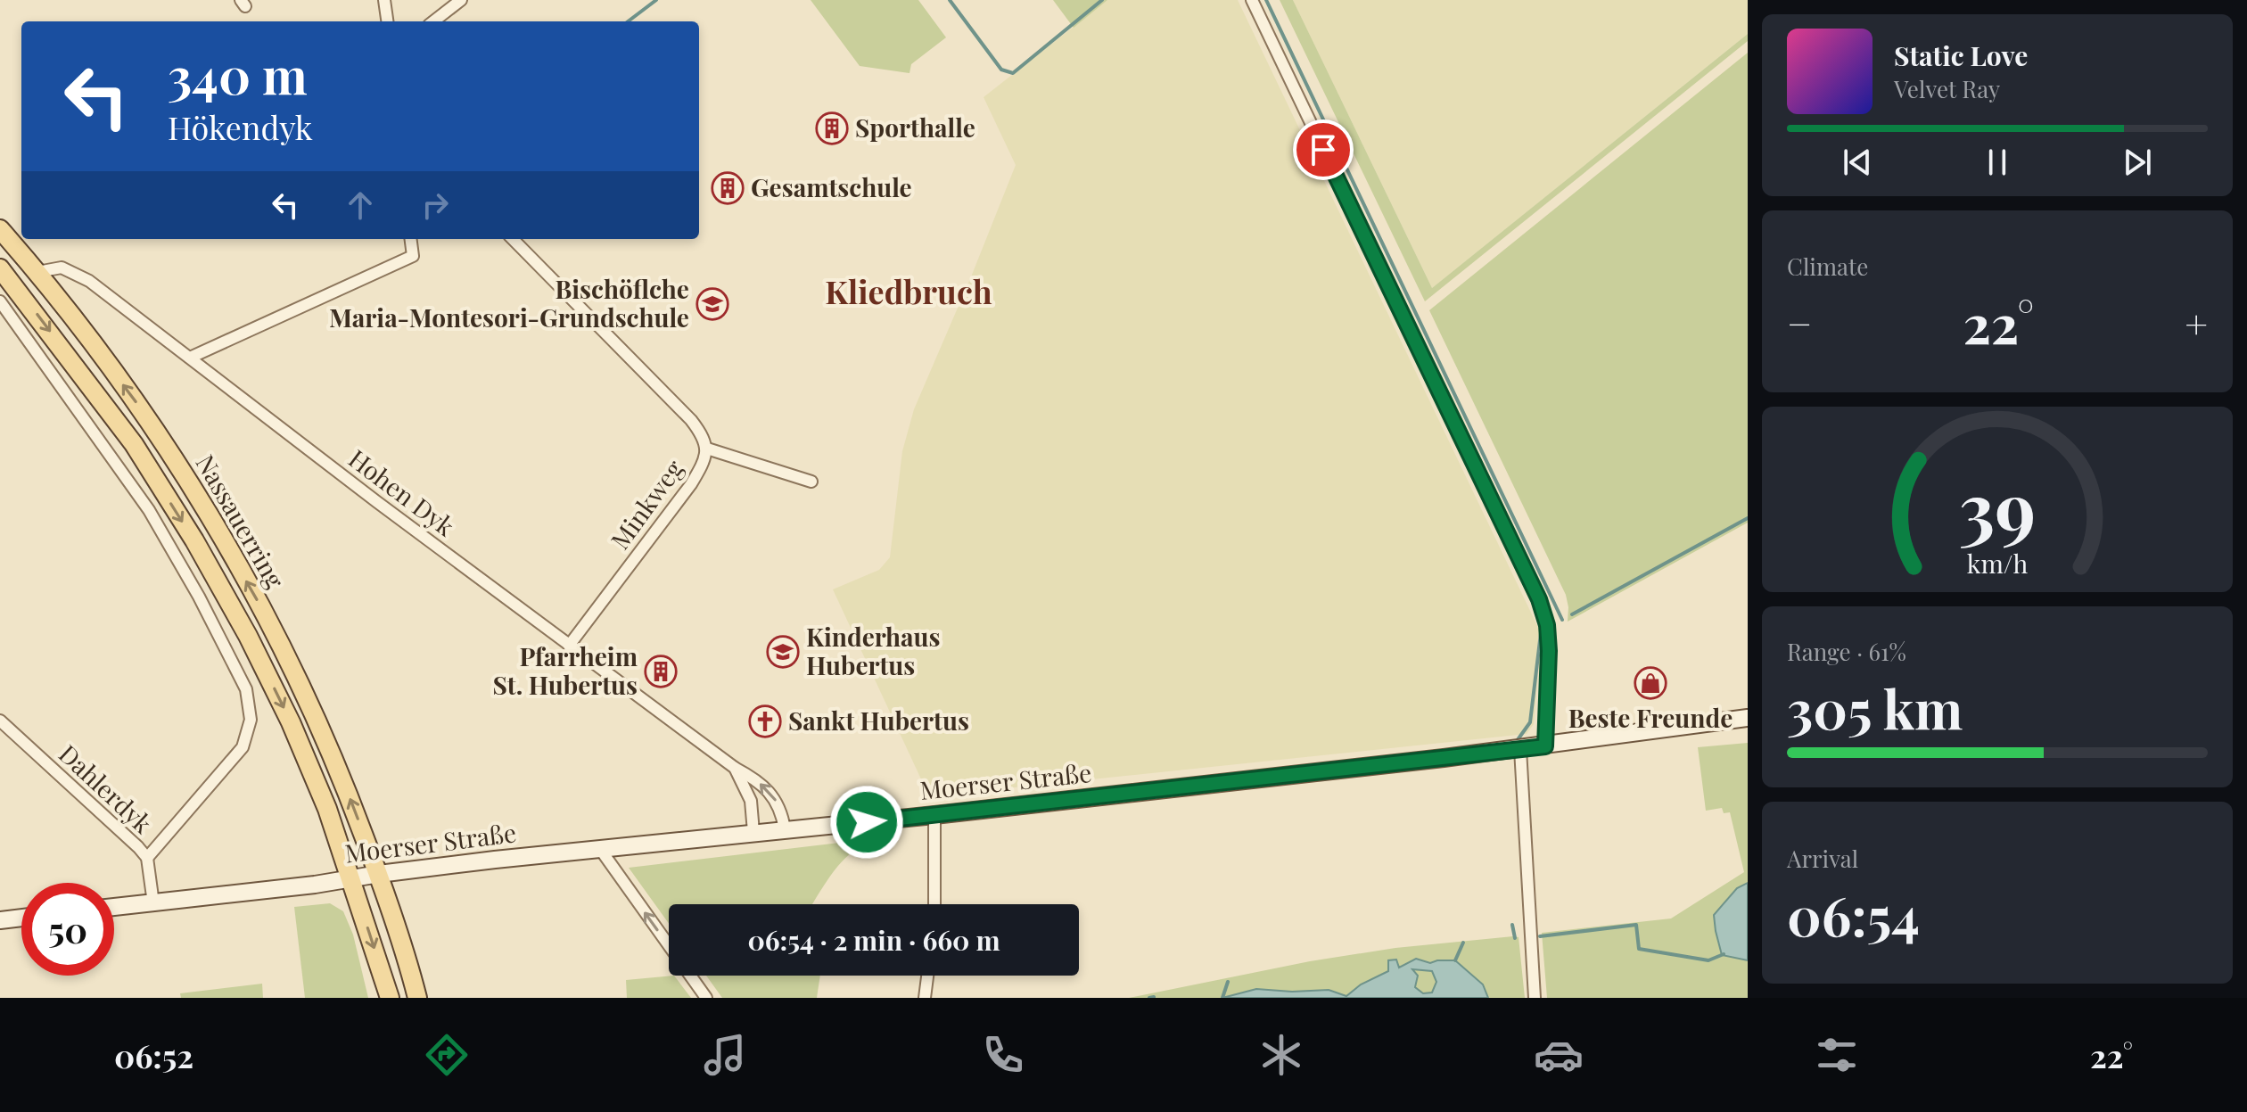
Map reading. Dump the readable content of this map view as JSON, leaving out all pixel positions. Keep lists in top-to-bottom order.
{
  "streets": {
    "main road": ["Nassauerring", "Moerser Straße"],
    "street": ["Hohen Dyk", "Minkweg", "Dahlerdyk"]
  },
  "crossings": [
    ["Hohen Dyk", "Minkweg"],
    ["Hohen Dyk", "Nassauerring"],
    ["Hohen Dyk", "Moerser Straße"],
    ["Nassauerring", "Moerser Straße"],
    ["Moerser Straße", "Dahlerdyk"]
  ],
  "districts": ["Kliedbruch"],
  "places": {
    "building": ["Sporthalle", "Gesamtschule", "Pfarrheim St. Hubertus"],
    "school or university": ["Bischöflche Maria-Montesori-Grundschule", "Kinderhaus Hubertus"],
    "shop": ["Beste Freunde"],
    "church": ["Sankt Hubertus"]
  },
  "page": {
    "turn": ["340 m", "Hökendyk"],
    "song": ["Static Love", "Velvet Ray"],
    "tile": [
      "Climate",
      ["Range · 61%", "305 km"],
      ["Arrival", "06:54"]
    ],
    "heat": ["−", "22°", "+"],
    "limit": "50",
    "trip": "06:54 · 2 min · 660 m",
    "tabs": ["06:52", "22°"],
    "gauge": ["39", "km/h"]
  }
}
